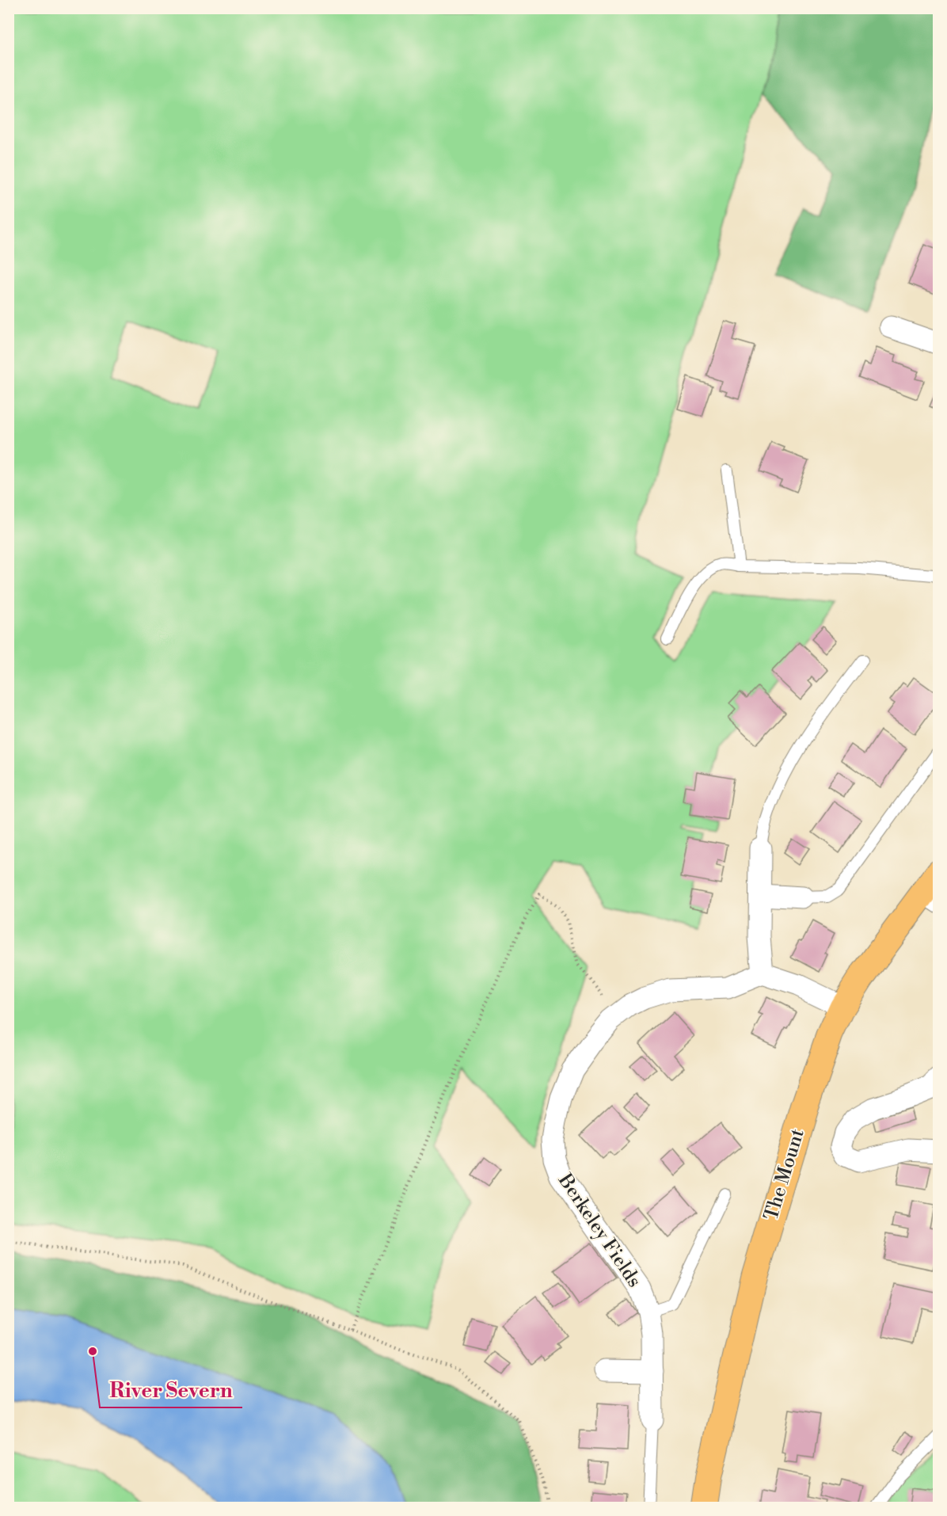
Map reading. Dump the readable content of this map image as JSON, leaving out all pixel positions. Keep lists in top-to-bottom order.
{
  "streets": {
    "main road": ["The Mount"],
    "street": ["Berkeley Fields"]
  },
  "places": ["River Severn"]
}
